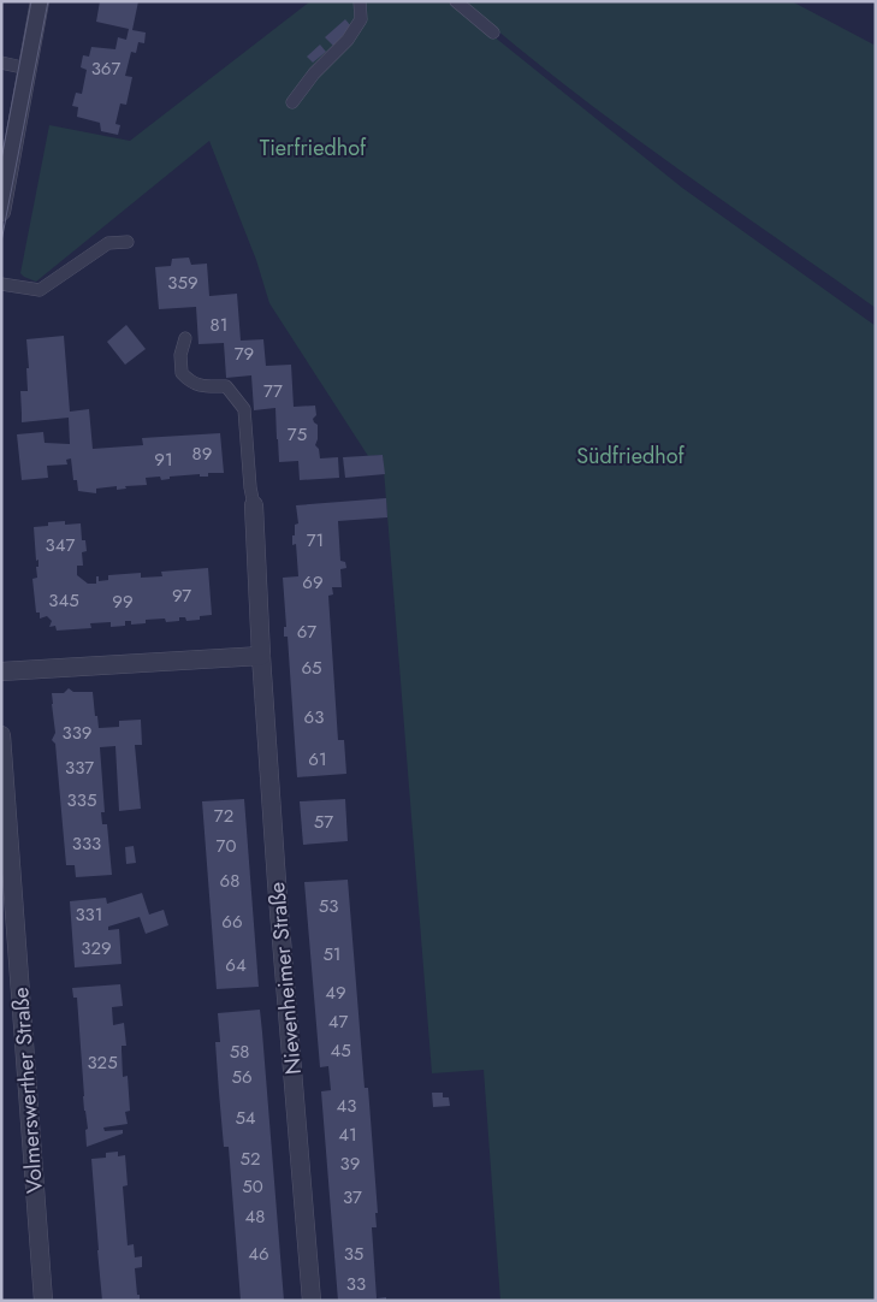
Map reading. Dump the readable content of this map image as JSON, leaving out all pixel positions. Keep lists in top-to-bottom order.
{
  "streets": {
    "street": ["Nievenheimer Straße", "Volmerswerther Straße"]
  },
  "parks": ["Tierfriedhof", "Südfriedhof"],
  "house_numbers": [
    "367",
    "359",
    "81",
    "79",
    "77",
    "75",
    "89",
    "91",
    "71",
    "347",
    "69",
    "97",
    "345",
    "99",
    "67",
    "65",
    "63",
    "339",
    "61",
    "337",
    "335",
    "72",
    "57",
    "333",
    "70",
    "68",
    "53",
    "331",
    "66",
    "329",
    "51",
    "64",
    "49",
    "47",
    "45",
    "58",
    "325",
    "56",
    "43",
    "54",
    "41",
    "52",
    "39",
    "50",
    "37",
    "48",
    "46",
    "35",
    "33"
  ]
}
